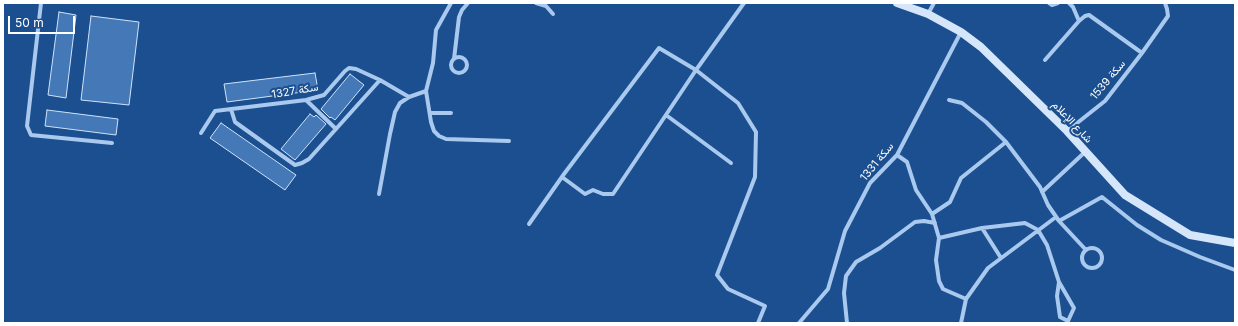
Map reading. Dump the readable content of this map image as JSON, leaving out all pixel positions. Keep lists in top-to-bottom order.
{
  "streets": {
    "main road": ["شارع الإعلام"],
    "street": ["سكة 1539", "سكة 1327", "سكة 1331"]
  },
  "crossings": [
    ["سكة 1539", "شارع الإعلام"],
    ["شارع الإعلام", "سكة 1331"]
  ],
  "scale_bar": "50 m"
}
